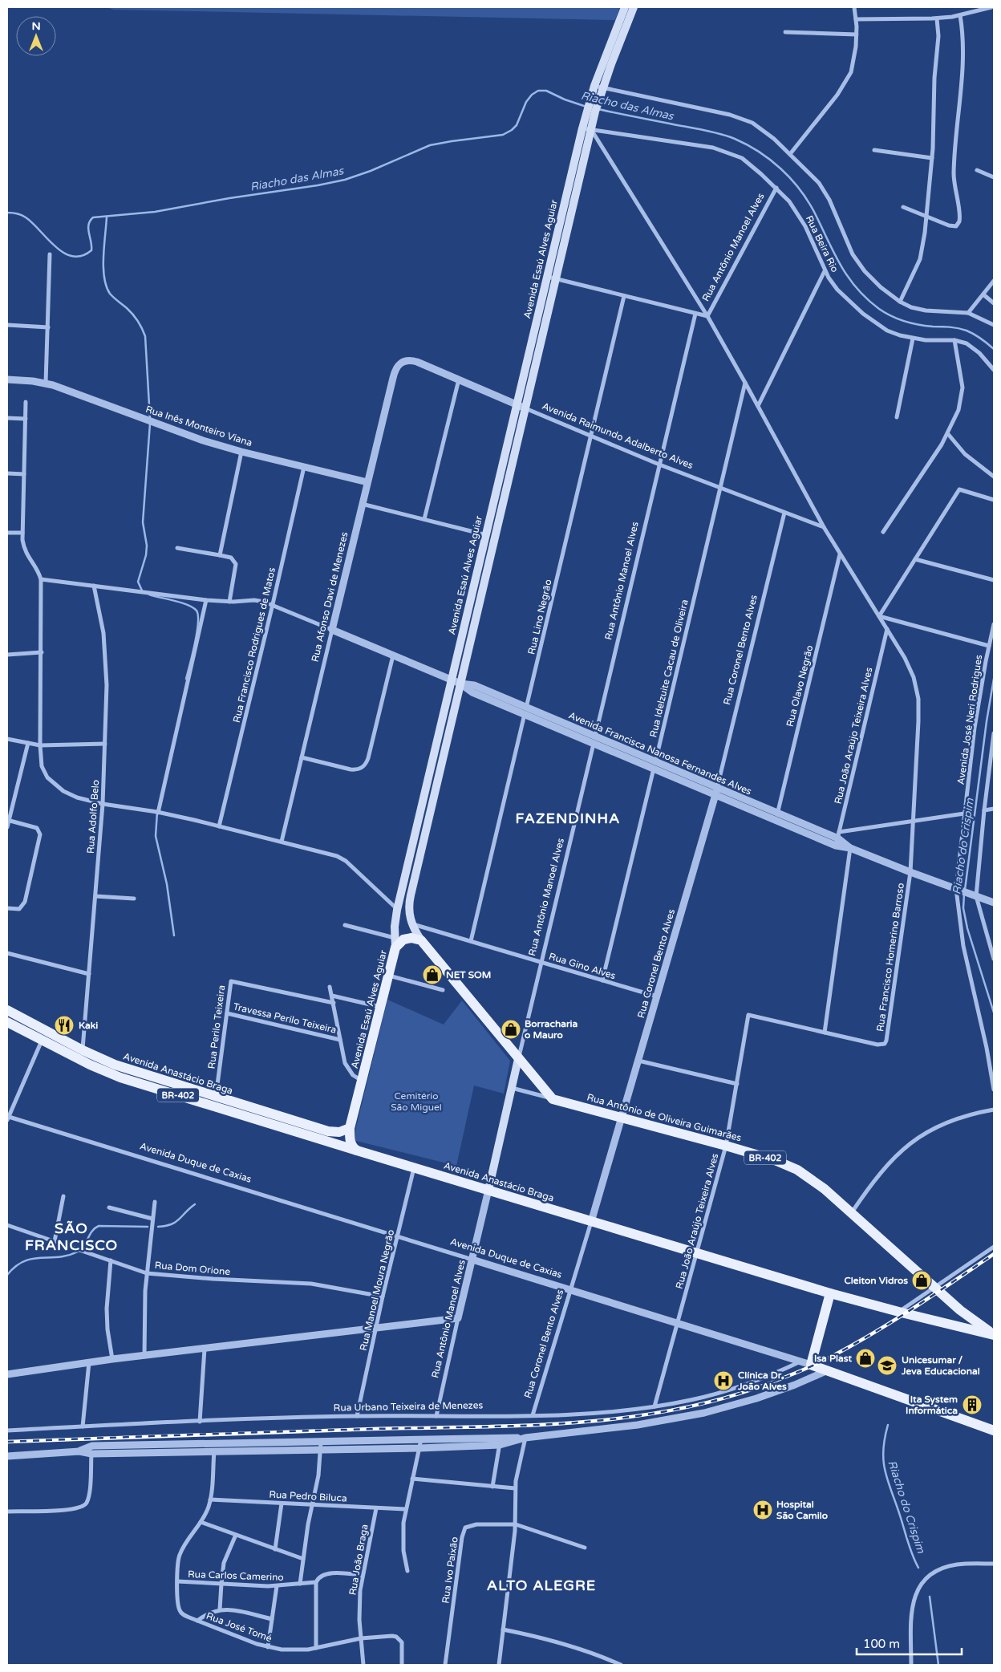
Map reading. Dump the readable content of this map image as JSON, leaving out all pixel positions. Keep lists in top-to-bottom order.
{
  "streets": {
    "main road": [
      "Rua Antônio Manoel Alves",
      "Avenida Esaú Alves Aguiar",
      "Avenida Anastácio Braga",
      "BR-402",
      "Rua Antônio de Oliveira Guimarães",
      "Avenida Duque de Caxias"
    ],
    "street": [
      "Rua Beira Rio",
      "Rua Inês Monteiro Viana",
      "Avenida Raimundo Adalberto Alves",
      "Rua Afonso Davi de Menezes",
      "Rua Lino Negrão",
      "Rua Francisco Rodrigues de Matos",
      "Rua Coronel Bento Alves",
      "Rua Idelzuite Cacau de Oliveira",
      "Rua Olavo Negrão",
      "Avenida José Neri Rodrigues",
      "Rua João Araújo Teixeira Alves",
      "Avenida Francisca Nanosa Fernandes Alves",
      "Rua Adolfo Belo",
      "Rua Francisco Homerino Barroso",
      "Rua Gino Alves",
      "Travessa Perilo Teixeira",
      "Rua Perilo Teixeira",
      "Rua Dom Orione",
      "Rua Manoel Moura Negrão",
      "Rua Urbano Teixeira de Menezes",
      "Rua Pedro Biluca",
      "Rua João Braga",
      "Rua Ivo Paixão",
      "Rua Carlos Camerino",
      "Rua José Tomé"
    ]
  },
  "crossings": [
    ["Rua Beira Rio", "Rua Antônio Manoel Alves"],
    ["Rua Beira Rio", "Avenida Esaú Alves Aguiar"],
    ["Rua Beira Rio", "Rua Francisco Homerino Barroso"],
    ["Rua Antônio Manoel Alves", "Avenida Raimundo Adalberto Alves"],
    ["Rua Antônio Manoel Alves", "Avenida Francisca Nanosa Fernandes Alves"],
    ["Rua Antônio Manoel Alves", "Rua Francisco Homerino Barroso"],
    ["Rua Antônio Manoel Alves", "Rua Gino Alves"],
    ["Rua Antônio Manoel Alves", "Avenida Anastácio Braga"],
    ["Rua Antônio Manoel Alves", "Rua Antônio de Oliveira Guimarães"],
    ["Rua Antônio Manoel Alves", "Avenida Duque de Caxias"],
    ["Rua Antônio Manoel Alves", "Rua Urbano Teixeira de Menezes"],
    ["Avenida Esaú Alves Aguiar", "Avenida Raimundo Adalberto Alves"],
    ["Avenida Esaú Alves Aguiar", "Avenida Francisca Nanosa Fernandes Alves"],
    ["Avenida Esaú Alves Aguiar", "Rua Francisco Homerino Barroso"],
    ["Avenida Esaú Alves Aguiar", "Rua Gino Alves"],
    ["Avenida Esaú Alves Aguiar", "Avenida Anastácio Braga"],
    ["Rua Inês Monteiro Viana", "Rua Afonso Davi de Menezes"],
    ["Rua Inês Monteiro Viana", "Rua Francisco Rodrigues de Matos"],
    ["Avenida Raimundo Adalberto Alves", "Rua Afonso Davi de Menezes"],
    ["Avenida Raimundo Adalberto Alves", "Rua Lino Negrão"],
    ["Avenida Raimundo Adalberto Alves", "Rua Coronel Bento Alves"],
    ["Avenida Raimundo Adalberto Alves", "Rua Idelzuite Cacau de Oliveira"],
    ["Avenida Raimundo Adalberto Alves", "Rua Francisco Homerino Barroso"],
    ["Rua Afonso Davi de Menezes", "Avenida Francisca Nanosa Fernandes Alves"],
    ["Rua Lino Negrão", "Avenida Francisca Nanosa Fernandes Alves"],
    ["Rua Lino Negrão", "Rua Gino Alves"],
    ["Rua Francisco Rodrigues de Matos", "Avenida Francisca Nanosa Fernandes Alves"],
    ["Rua Coronel Bento Alves", "Avenida Francisca Nanosa Fernandes Alves"],
    ["Rua Coronel Bento Alves", "Rua Gino Alves"],
    ["Rua Coronel Bento Alves", "Avenida Anastácio Braga"],
    ["Rua Coronel Bento Alves", "Rua Antônio de Oliveira Guimarães"],
    ["Rua Coronel Bento Alves", "Avenida Duque de Caxias"],
    ["Rua Coronel Bento Alves", "Rua Urbano Teixeira de Menezes"],
    ["Rua Idelzuite Cacau de Oliveira", "Avenida Francisca Nanosa Fernandes Alves"],
    ["Rua Idelzuite Cacau de Oliveira", "Rua Francisco Homerino Barroso"],
    ["Rua Idelzuite Cacau de Oliveira", "Rua Gino Alves"],
    ["Rua Olavo Negrão", "Avenida Francisca Nanosa Fernandes Alves"],
    ["Rua Olavo Negrão", "Rua Francisco Homerino Barroso"],
    ["Avenida José Neri Rodrigues", "Avenida Francisca Nanosa Fernandes Alves"],
    ["Rua João Araújo Teixeira Alves", "Avenida Francisca Nanosa Fernandes Alves"],
    ["Rua João Araújo Teixeira Alves", "Rua Francisco Homerino Barroso"],
    ["Rua João Araújo Teixeira Alves", "Avenida Anastácio Braga"],
    ["Rua João Araújo Teixeira Alves", "Rua Antônio de Oliveira Guimarães"],
    ["Rua João Araújo Teixeira Alves", "Avenida Duque de Caxias"],
    ["Rua João Araújo Teixeira Alves", "Rua Urbano Teixeira de Menezes"],
    ["Avenida Francisca Nanosa Fernandes Alves", "Rua Adolfo Belo"],
    ["Avenida Francisca Nanosa Fernandes Alves", "Rua Francisco Homerino Barroso"],
    ["Rua Adolfo Belo", "Avenida Anastácio Braga"],
    ["Travessa Perilo Teixeira", "Rua Perilo Teixeira"],
    ["Rua Perilo Teixeira", "Avenida Anastácio Braga"],
    ["Avenida Anastácio Braga", "Rua Antônio de Oliveira Guimarães"],
    ["Avenida Anastácio Braga", "Rua Manoel Moura Negrão"],
    ["Avenida Duque de Caxias", "Rua Manoel Moura Negrão"],
    ["Avenida Duque de Caxias", "Rua Urbano Teixeira de Menezes"],
    ["Rua Dom Orione", "Rua Manoel Moura Negrão"],
    ["Rua Manoel Moura Negrão", "Rua Urbano Teixeira de Menezes"],
    ["Rua Pedro Biluca", "Rua João Braga"],
    ["Rua João Braga", "Rua Carlos Camerino"],
    ["Rua João Braga", "Rua José Tomé"],
    ["Rua Carlos Camerino", "Rua José Tomé"]
  ],
  "districts": ["FAZENDINHA", "SÃO FRANCISCO", "ALTO ALEGRE"],
  "water": ["Riacho das Almas", "Riacho do Crispim"],
  "parks": ["Cemitério São Miguel"],
  "places": {
    "shop": [
      "NET SOM",
      "Borracharia o Mauro",
      "Cleiton Vidros",
      "Isa Plast"
    ],
    "restaurant": ["Kaki"],
    "school or university": ["Unicesumar / Jeva Educacional"],
    "hospital": ["Clínica Dr. João Alves", "Hospital São Camilo"],
    "building": ["Ita System Informática"]
  },
  "scale_bar": "100 m",
  "north": "top"
}
